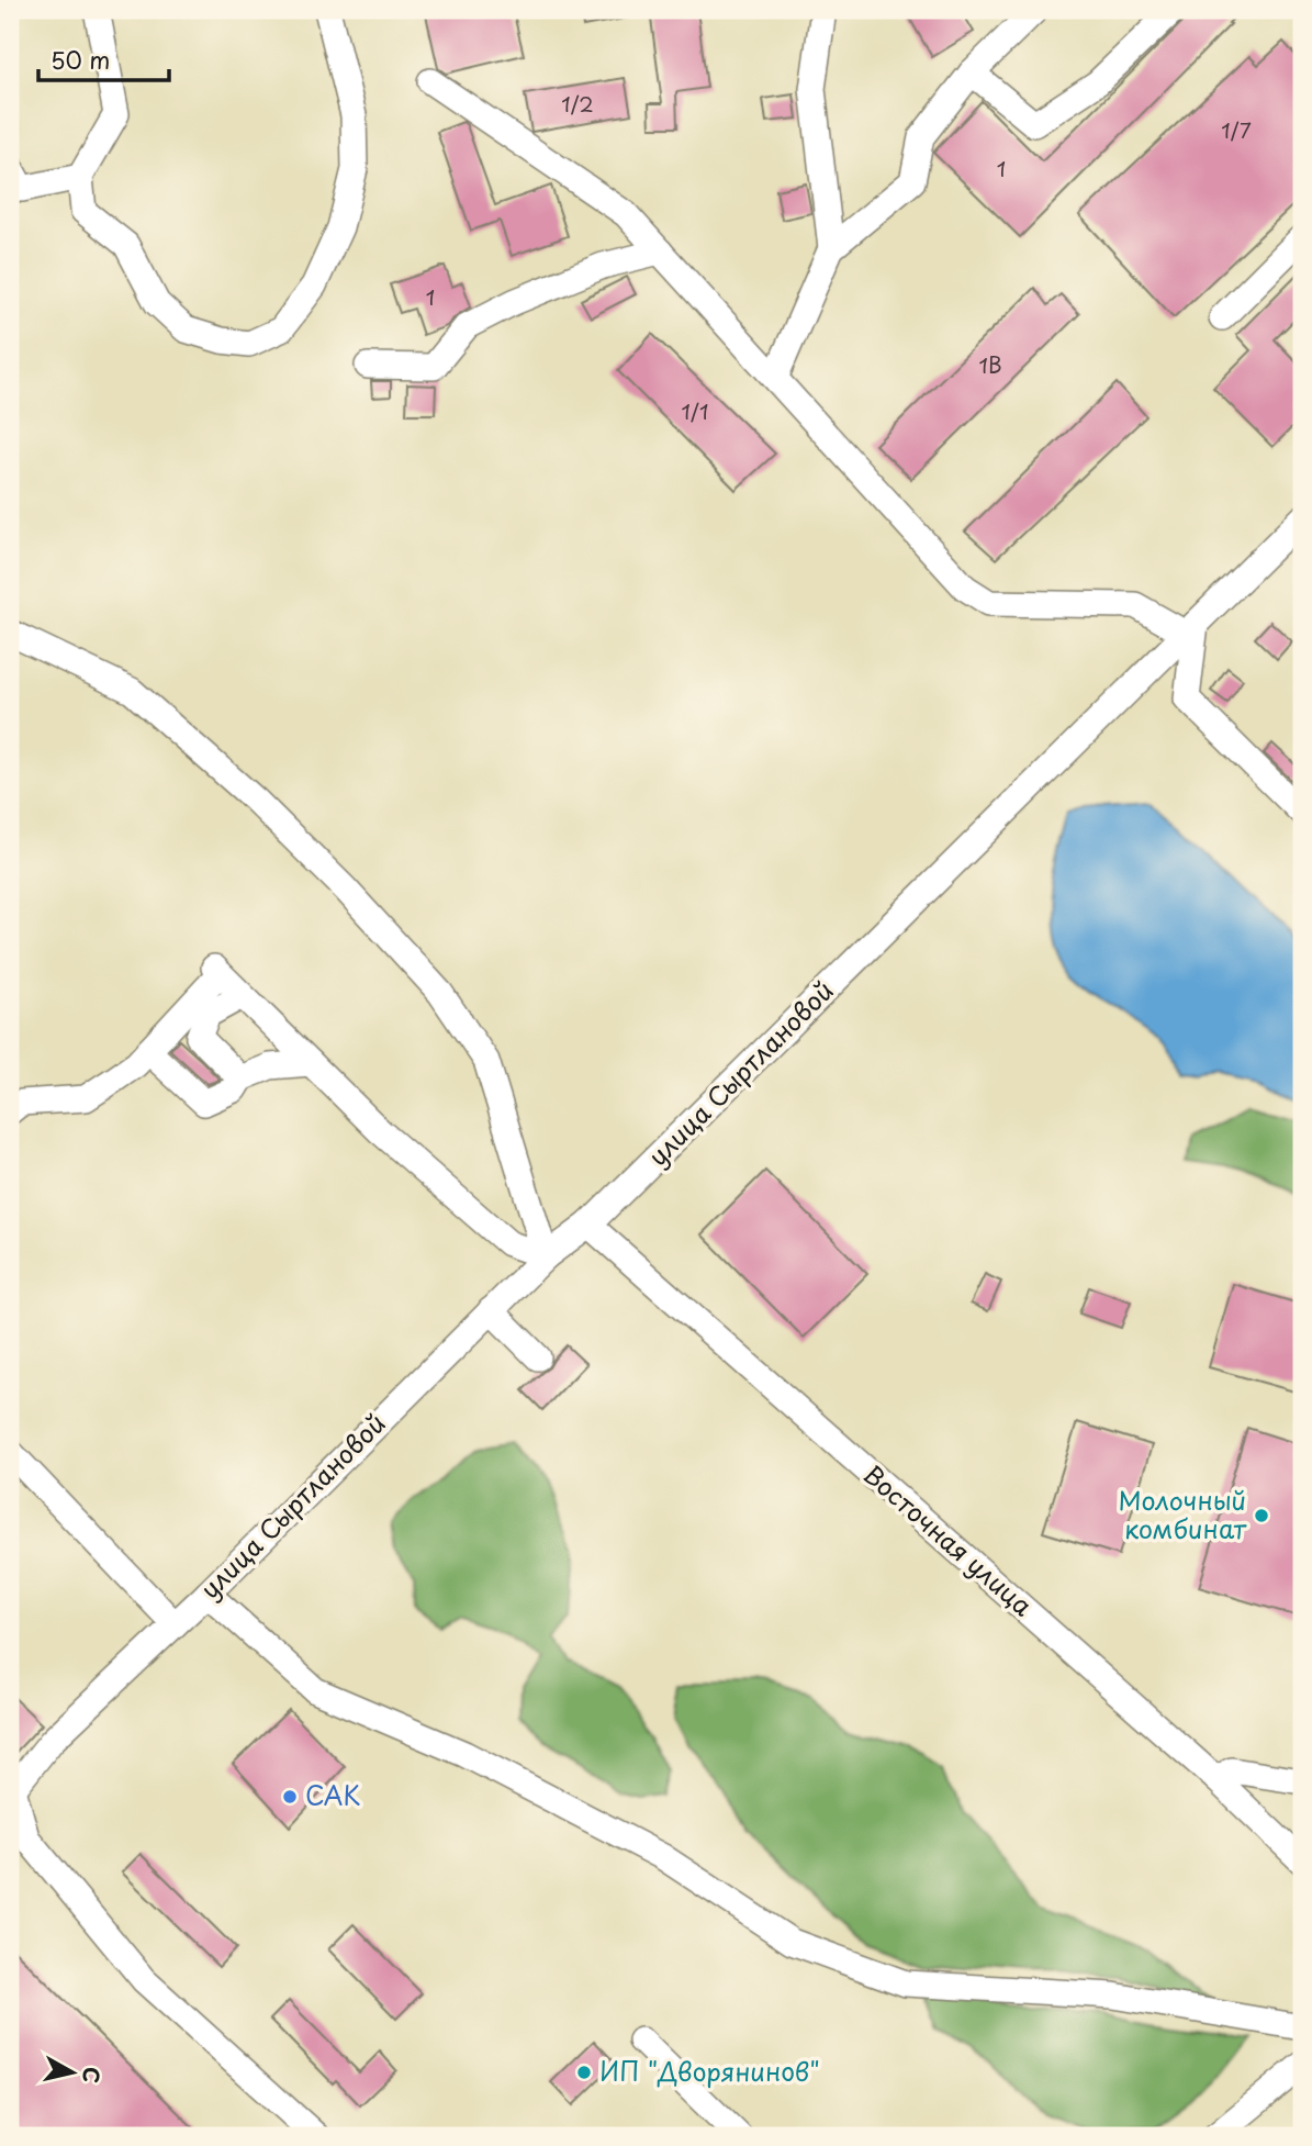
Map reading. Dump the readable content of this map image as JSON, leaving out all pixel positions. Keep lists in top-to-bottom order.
{
  "streets": {
    "street": ["улица Сыртлановой", "Восточная улица"]
  },
  "crossings": [
    ["улица Сыртлановой", "Восточная улица"]
  ],
  "places": ["Молочный комбинат", "САК", "ИП \"Дворянинов\""],
  "house_numbers": [
    "1/2",
    "1/7",
    "1",
    "1",
    "1В",
    "1/1"
  ],
  "scale_bar": "50 m",
  "north": "right"
}
